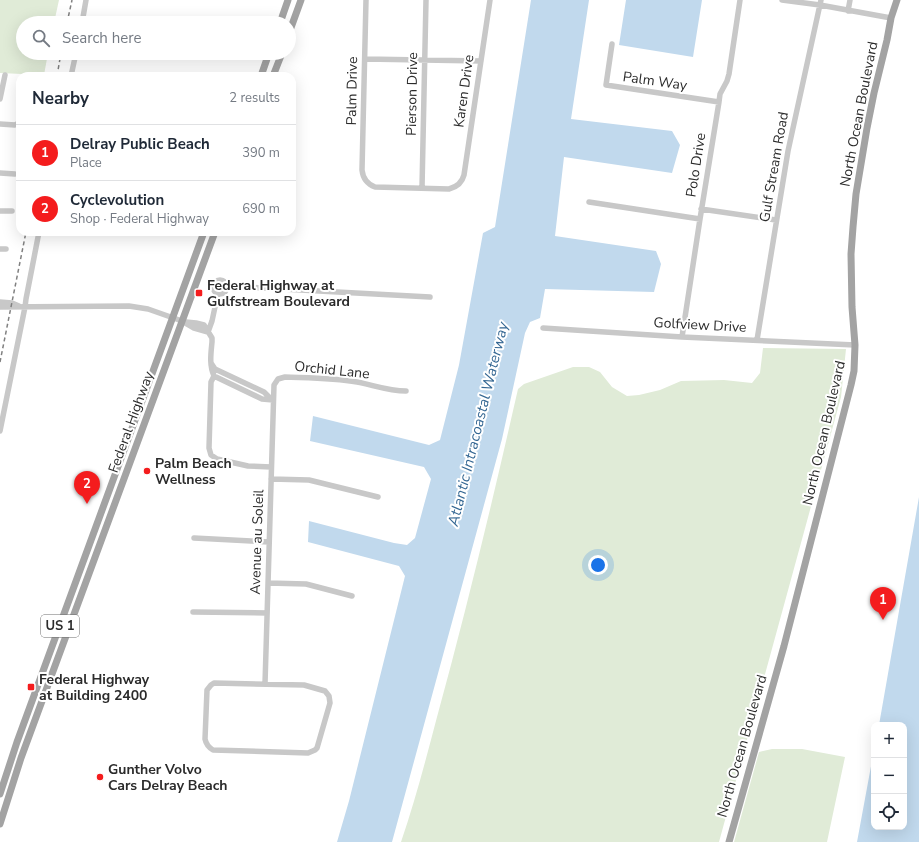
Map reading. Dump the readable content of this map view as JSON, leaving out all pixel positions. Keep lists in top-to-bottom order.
{
  "streets": {
    "main road": ["North Ocean Boulevard", "Federal Highway", "US 1"],
    "street": [
      "Palm Way",
      "Palm Drive",
      "Karen Drive",
      "Pierson Drive",
      "Polo Drive",
      "Gulf Stream Road",
      "Golfview Drive",
      "Orchid Lane",
      "Avenue au Soleil"
    ]
  },
  "crossings": [
    ["Palm Way", "Polo Drive"],
    ["Palm Drive", "Karen Drive"],
    ["Palm Drive", "Pierson Drive"],
    ["Karen Drive", "Pierson Drive"],
    ["North Ocean Boulevard", "Golfview Drive"],
    ["Polo Drive", "Golfview Drive"],
    ["Gulf Stream Road", "Golfview Drive"],
    ["Orchid Lane", "Avenue au Soleil"]
  ],
  "water": ["Atlantic Intracoastal Waterway"],
  "places": {
    "transit": ["Federal Highway at Gulfstream Boulevard", "Federal Highway at Building 2400"],
    "other": ["Palm Beach Wellness", "Gunther Volvo Cars Delray Beach"]
  },
  "page": {
    "search": "Search here",
    "heading": ["Nearby", "2 results"],
    "list": [
      {
        "mark": "1",
        "name": "Delray Public Beach",
        "note": "Place",
        "value": "390 m"
      },
      {
        "mark": "2",
        "name": "Cyclevolution",
        "note": "Shop · Federal Highway",
        "value": "690 m"
      }
    ],
    "pins": ["2", "1"],
    "map_buttons": ["+", "−"]
  }
}
